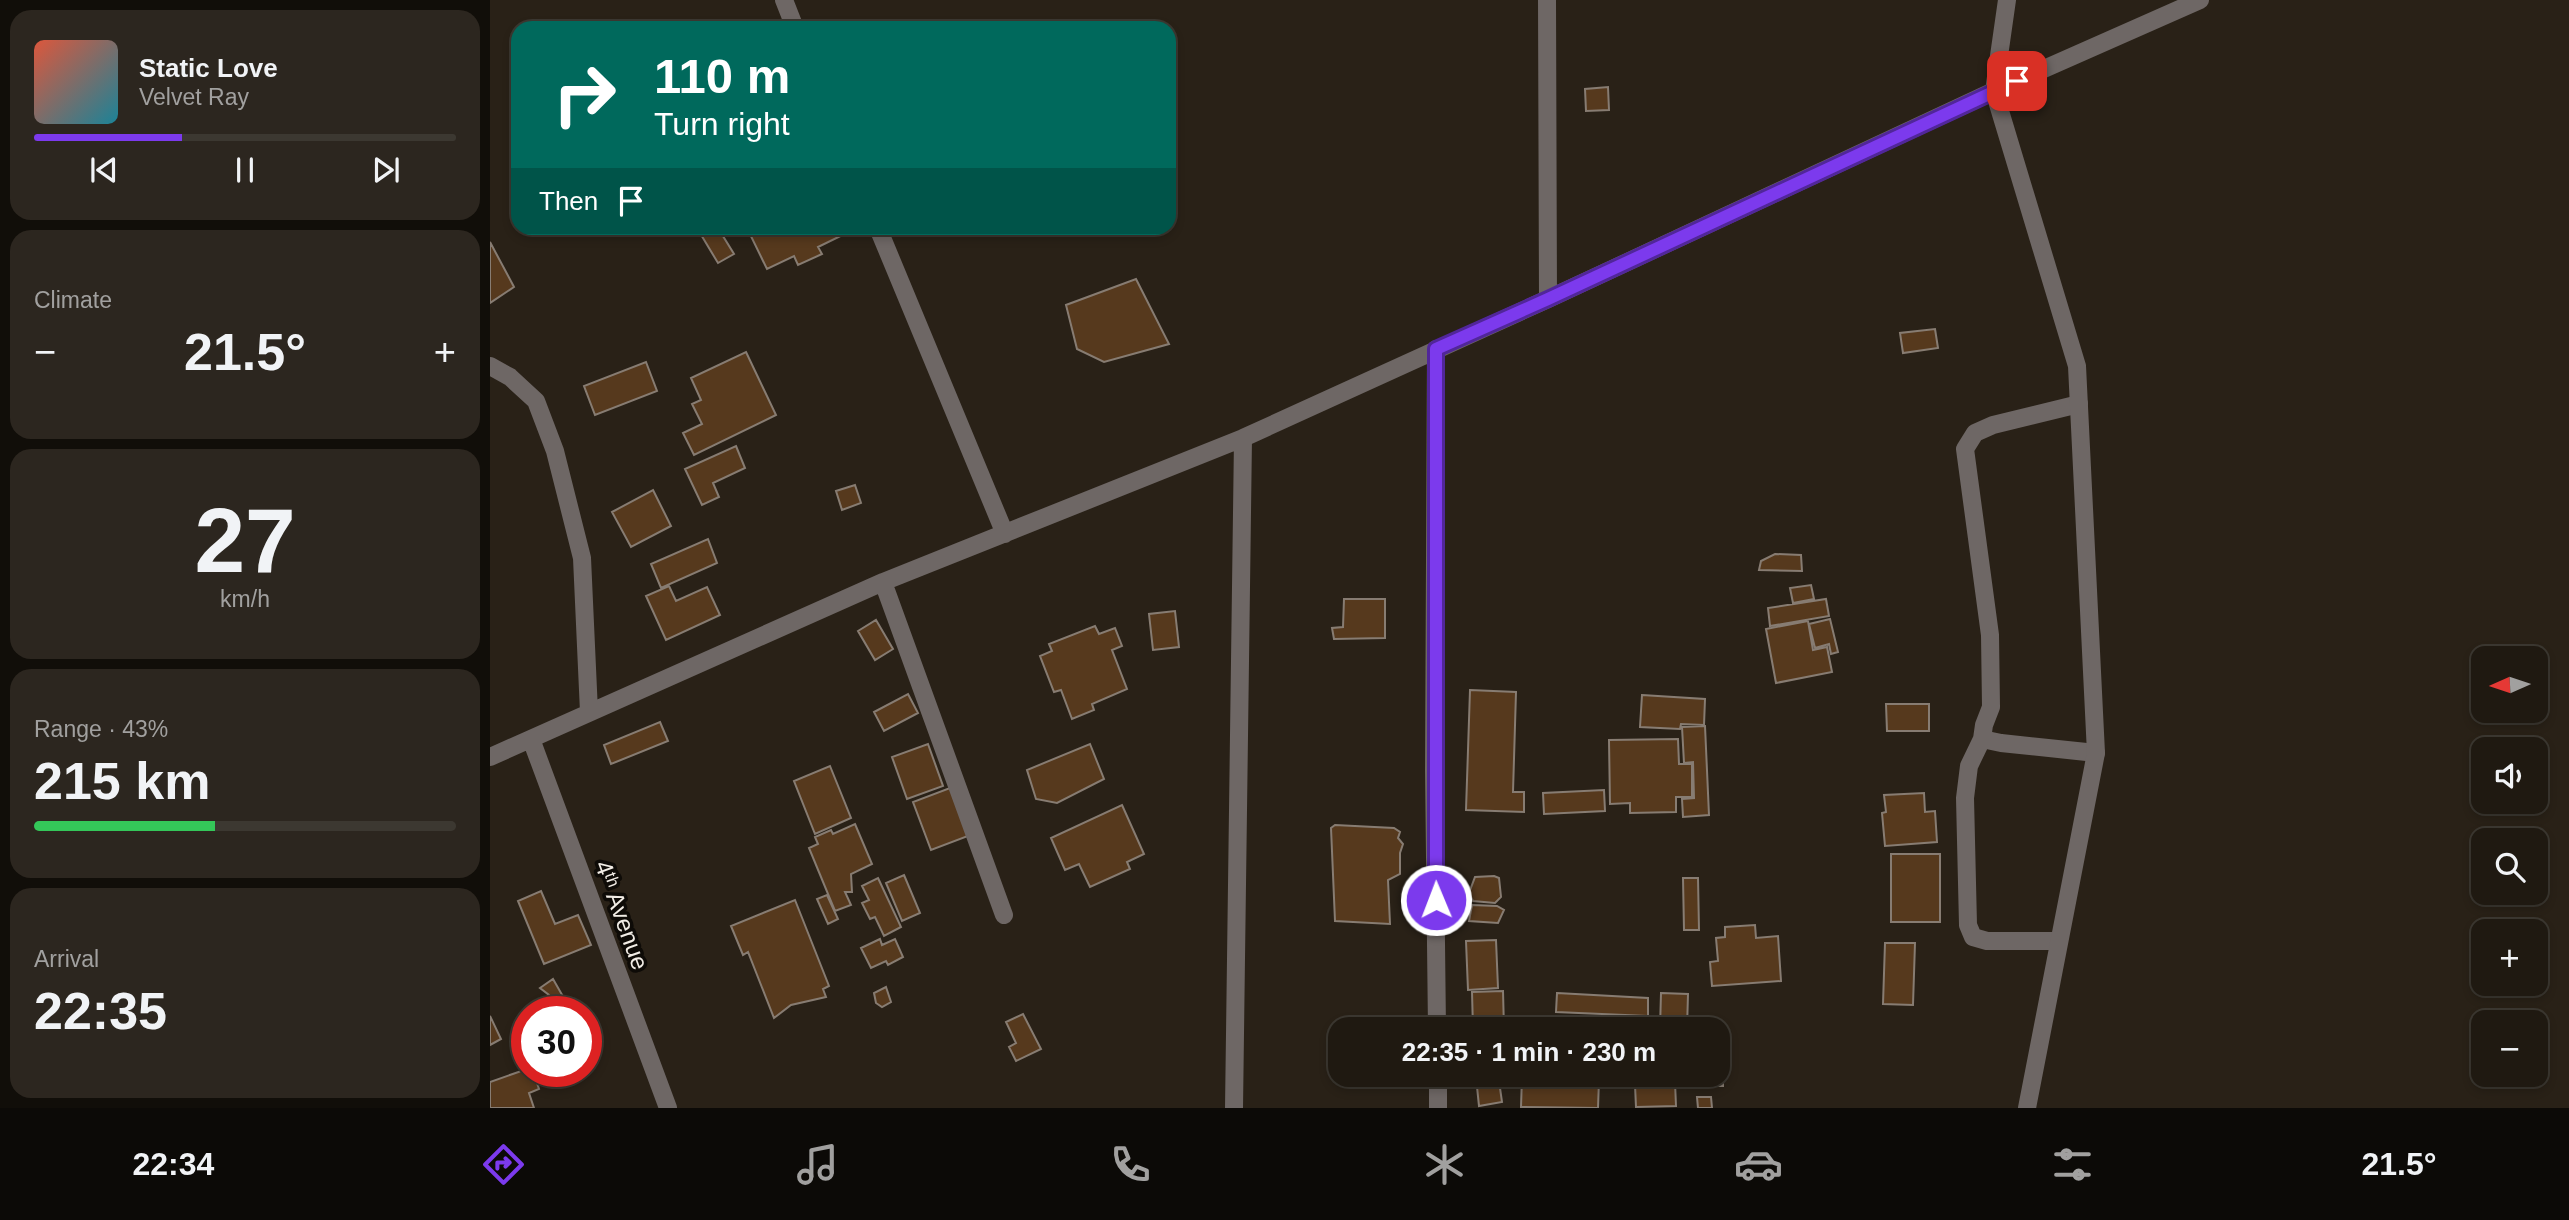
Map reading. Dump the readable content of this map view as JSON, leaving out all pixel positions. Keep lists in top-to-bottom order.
{
  "streets": {
    "street": ["4ᵗʰ Avenue"]
  },
  "north": "left",
  "page": {
    "turn": ["110 m", "Turn right"],
    "song": ["Static Love", "Velvet Ray"],
    "then": "Then",
    "tile": [
      "Climate",
      ["27", "km/h"],
      ["Range · 43%", "215 km"],
      ["Arrival", "22:35"]
    ],
    "heat": ["−", "21.5°", "+"],
    "map_buttons": ["+", "−"],
    "limit": "30",
    "trip": "22:35 · 1 min · 230 m",
    "tabs": ["22:34", "21.5°"]
  }
}
